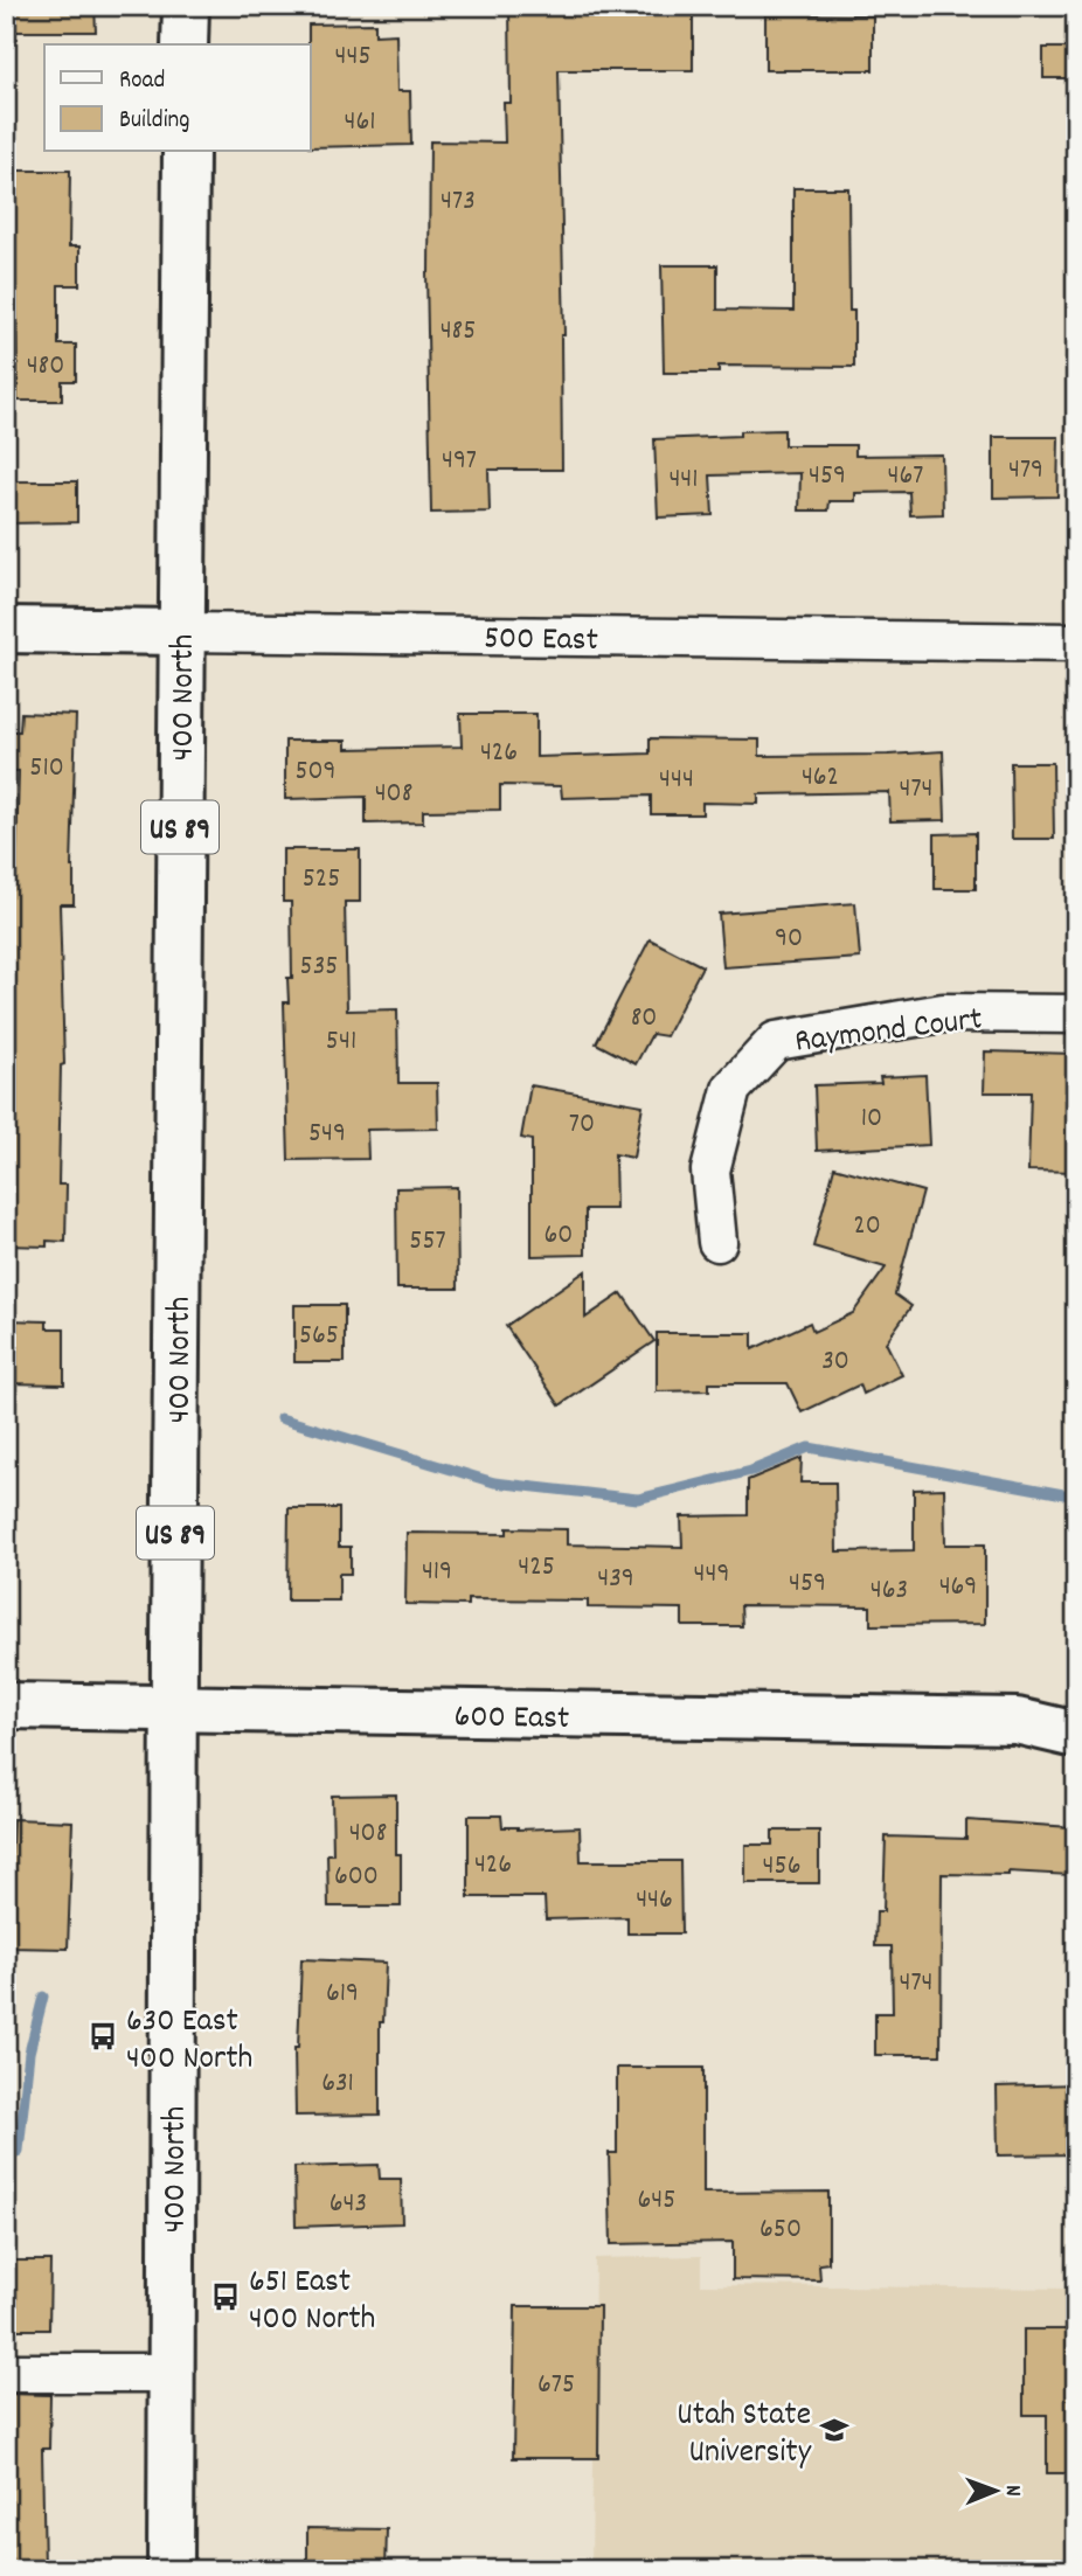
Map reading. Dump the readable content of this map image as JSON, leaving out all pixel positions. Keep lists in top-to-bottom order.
{
  "streets": {
    "main road": [
      "500 East",
      "400 North",
      "US 89",
      "600 East"
    ],
    "street": ["Raymond Court"]
  },
  "crossings": [
    ["500 East", "400 North"],
    ["400 North", "600 East"]
  ],
  "places": {
    "bus stop": ["630 East 400 North", "651 East 400 North"],
    "school or university": ["Utah State University"]
  },
  "house_numbers": [
    "445",
    "461",
    "473",
    "485",
    "480",
    "497",
    "479",
    "459",
    "467",
    "441",
    "426",
    "510",
    "509",
    "462",
    "444",
    "474",
    "408",
    "525",
    "90",
    "535",
    "80",
    "541",
    "10",
    "70",
    "549",
    "20",
    "60",
    "557",
    "565",
    "30",
    "425",
    "419",
    "449",
    "439",
    "459",
    "469",
    "463",
    "408",
    "426",
    "456",
    "600",
    "446",
    "474",
    "619",
    "631",
    "645",
    "643",
    "650",
    "675"
  ],
  "legend": ["Road", "Building"],
  "north": "right"
}
